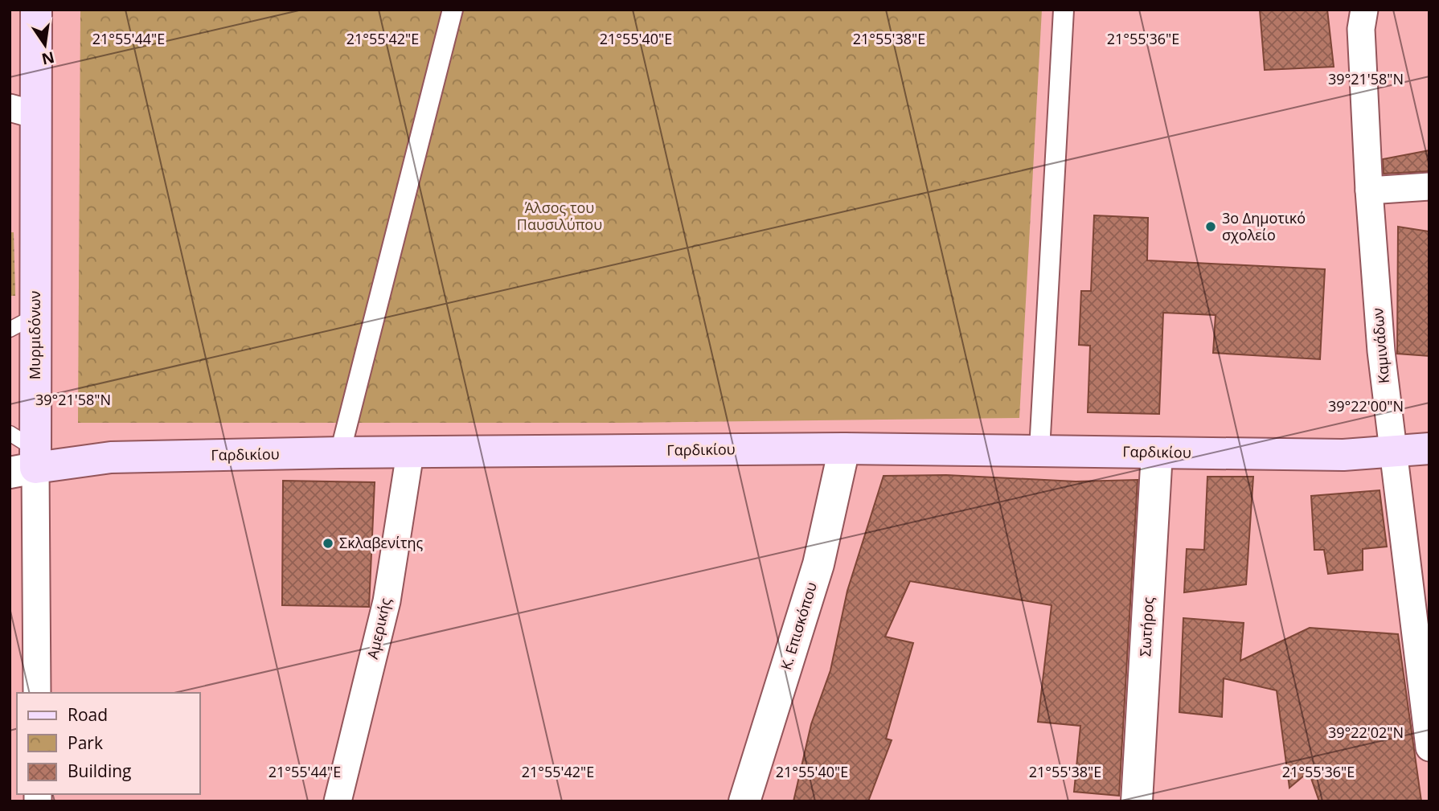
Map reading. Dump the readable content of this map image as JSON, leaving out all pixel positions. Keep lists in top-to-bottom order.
{
  "streets": {
    "main road": ["Μυρμιδόνων", "Γαρδικίου"],
    "street": [
      "Καμινάδων",
      "Κ. Επισκόπου",
      "Σωτήρος",
      "Αμερικής"
    ]
  },
  "crossings": [
    ["Μυρμιδόνων", "Γαρδικίου"],
    ["Καμινάδων", "Γαρδικίου"],
    ["Γαρδικίου", "Κ. Επισκόπου"],
    ["Γαρδικίου", "Σωτήρος"],
    ["Γαρδικίου", "Αμερικής"]
  ],
  "parks": ["Άλσος του Παυσιλύπου"],
  "places": ["3ο Δημοτικό σχολείο", "Σκλαβενίτης"],
  "legend": ["Road", "Park", "Building"],
  "north": "bottom",
  "coordinates": [
    "21°55'44\"E",
    "21°55'42\"E",
    "21°55'40\"E",
    "21°55'38\"E",
    "21°55'36\"E",
    "39°21'58\"N",
    "39°22'00\"N",
    "39°22'02\"N"
  ]
}
